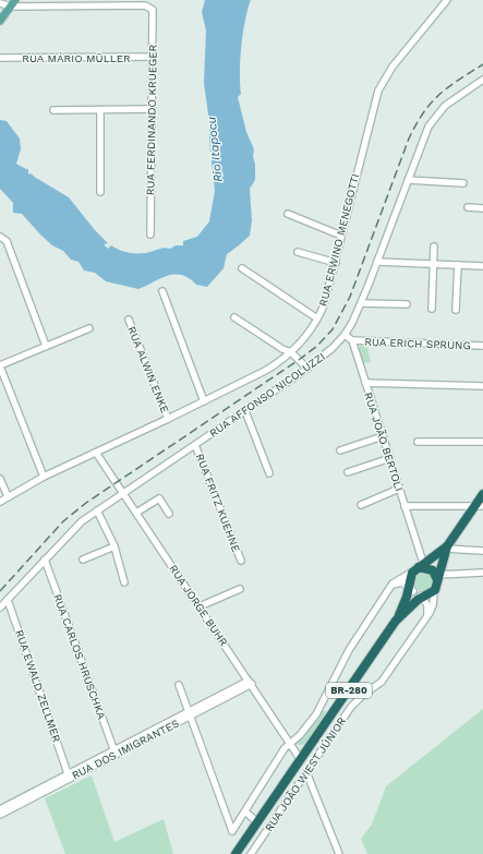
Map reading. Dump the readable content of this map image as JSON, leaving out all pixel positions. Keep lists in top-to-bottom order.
{
  "streets": {
    "highway": ["BR-280"],
    "street": [
      "RUA MÁRIO MÜLLER",
      "RUA FERDINANDO KRUEGER",
      "RUA ERWINO MENEGOTTI",
      "RUA ERICH SPRUNG",
      "RUA ALWIN ENKE",
      "RUA AFFONSO NICOLUZZI",
      "RUA JOÃO BERTOLI",
      "RUA FRITZ KUEHNE",
      "RUA JORGE BUHR",
      "RUA CARLOS HRUSCHKA",
      "RUA EWALD ZELLMER",
      "RUA DOS IMIGRANTES",
      "RUA JOÃO WIEST JÚNIOR"
    ]
  },
  "crossings": [
    ["RUA MÁRIO MÜLLER", "RUA FERDINANDO KRUEGER"],
    ["RUA ERWINO MENEGOTTI", "RUA ALWIN ENKE"],
    ["RUA ERWINO MENEGOTTI", "RUA JORGE BUHR"],
    ["RUA ERICH SPRUNG", "RUA JOÃO BERTOLI"],
    ["RUA AFFONSO NICOLUZZI", "RUA FRITZ KUEHNE"],
    ["RUA AFFONSO NICOLUZZI", "RUA JORGE BUHR"],
    ["RUA AFFONSO NICOLUZZI", "RUA CARLOS HRUSCHKA"],
    ["RUA AFFONSO NICOLUZZI", "RUA EWALD ZELLMER"],
    ["RUA JOÃO BERTOLI", "BR-280"],
    ["RUA JORGE BUHR", "BR-280"],
    ["RUA JORGE BUHR", "RUA DOS IMIGRANTES"],
    ["RUA CARLOS HRUSCHKA", "RUA DOS IMIGRANTES"],
    ["RUA EWALD ZELLMER", "RUA DOS IMIGRANTES"],
    ["BR-280", "RUA JOÃO WIEST JÚNIOR"]
  ],
  "water": ["Rio Itapocu"]
}
